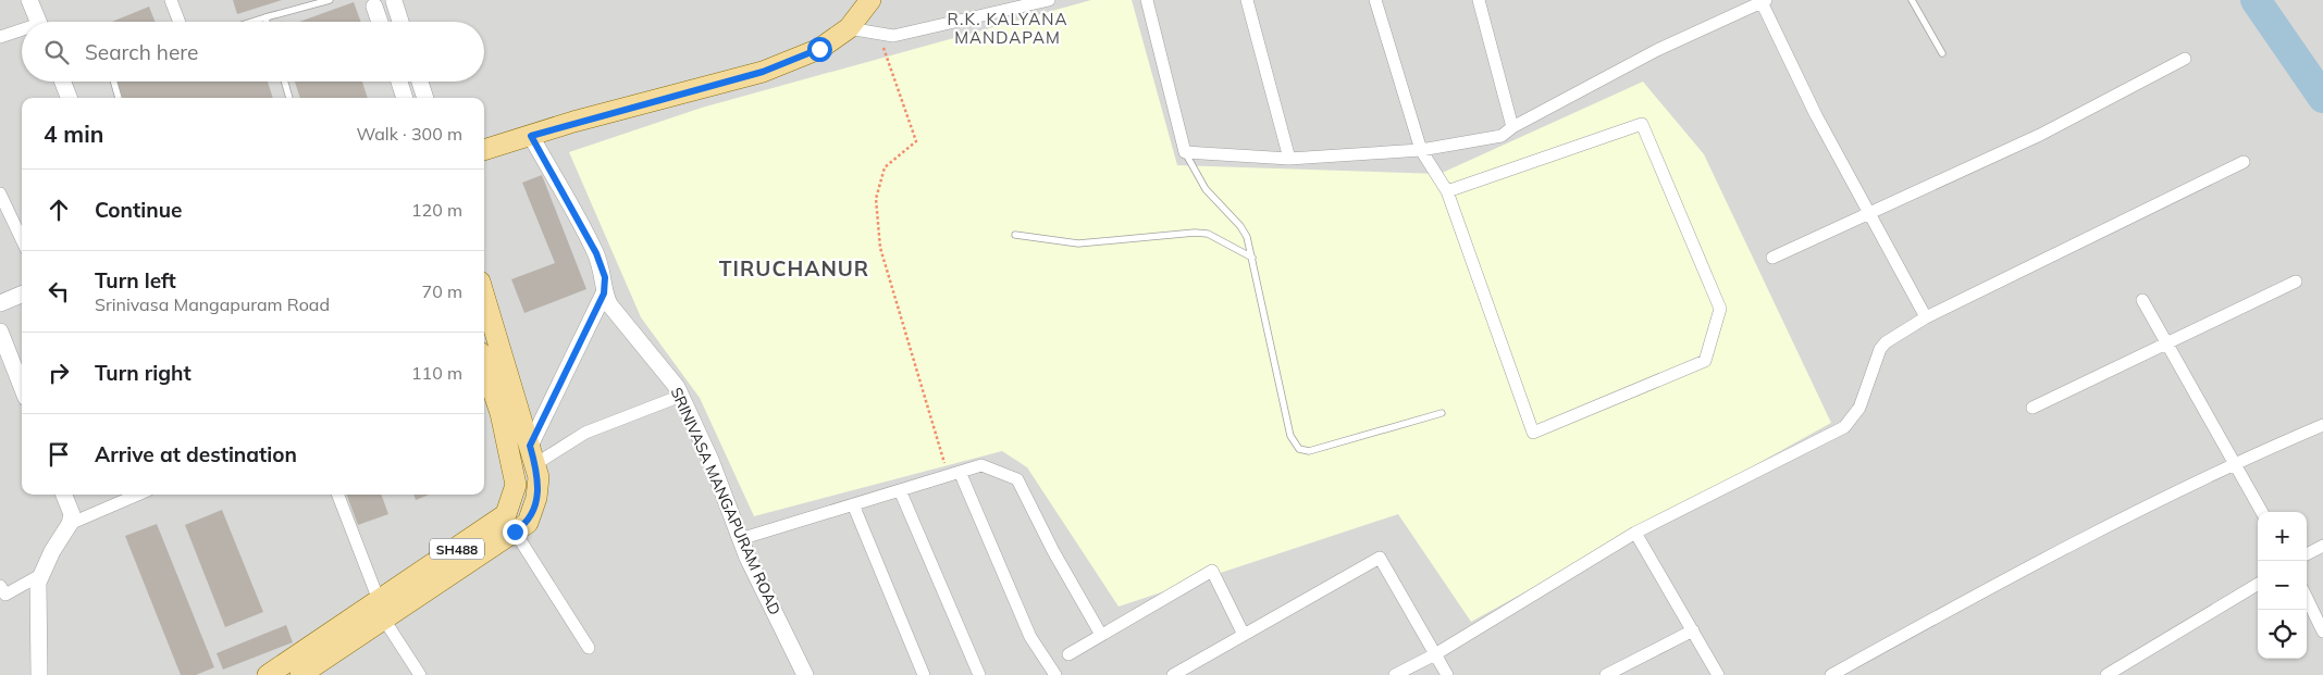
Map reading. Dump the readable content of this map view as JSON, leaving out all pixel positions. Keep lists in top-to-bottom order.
{
  "streets": {
    "main road": ["SH488"],
    "street": ["SRINIVASA MANGAPURAM ROAD"]
  },
  "districts": ["R.K. KALYANA MANDAPAM", "TIRUCHANUR"],
  "page": {
    "search": "Search here",
    "heading": ["4 min", "Walk · 300 m"],
    "list": [
      ["Continue", "120 m"],
      ["Turn left", "Srinivasa Mangapuram Road", "70 m"],
      ["Turn right", "110 m"],
      "Arrive at destination"
    ],
    "map_buttons": ["+", "−"]
  }
}
